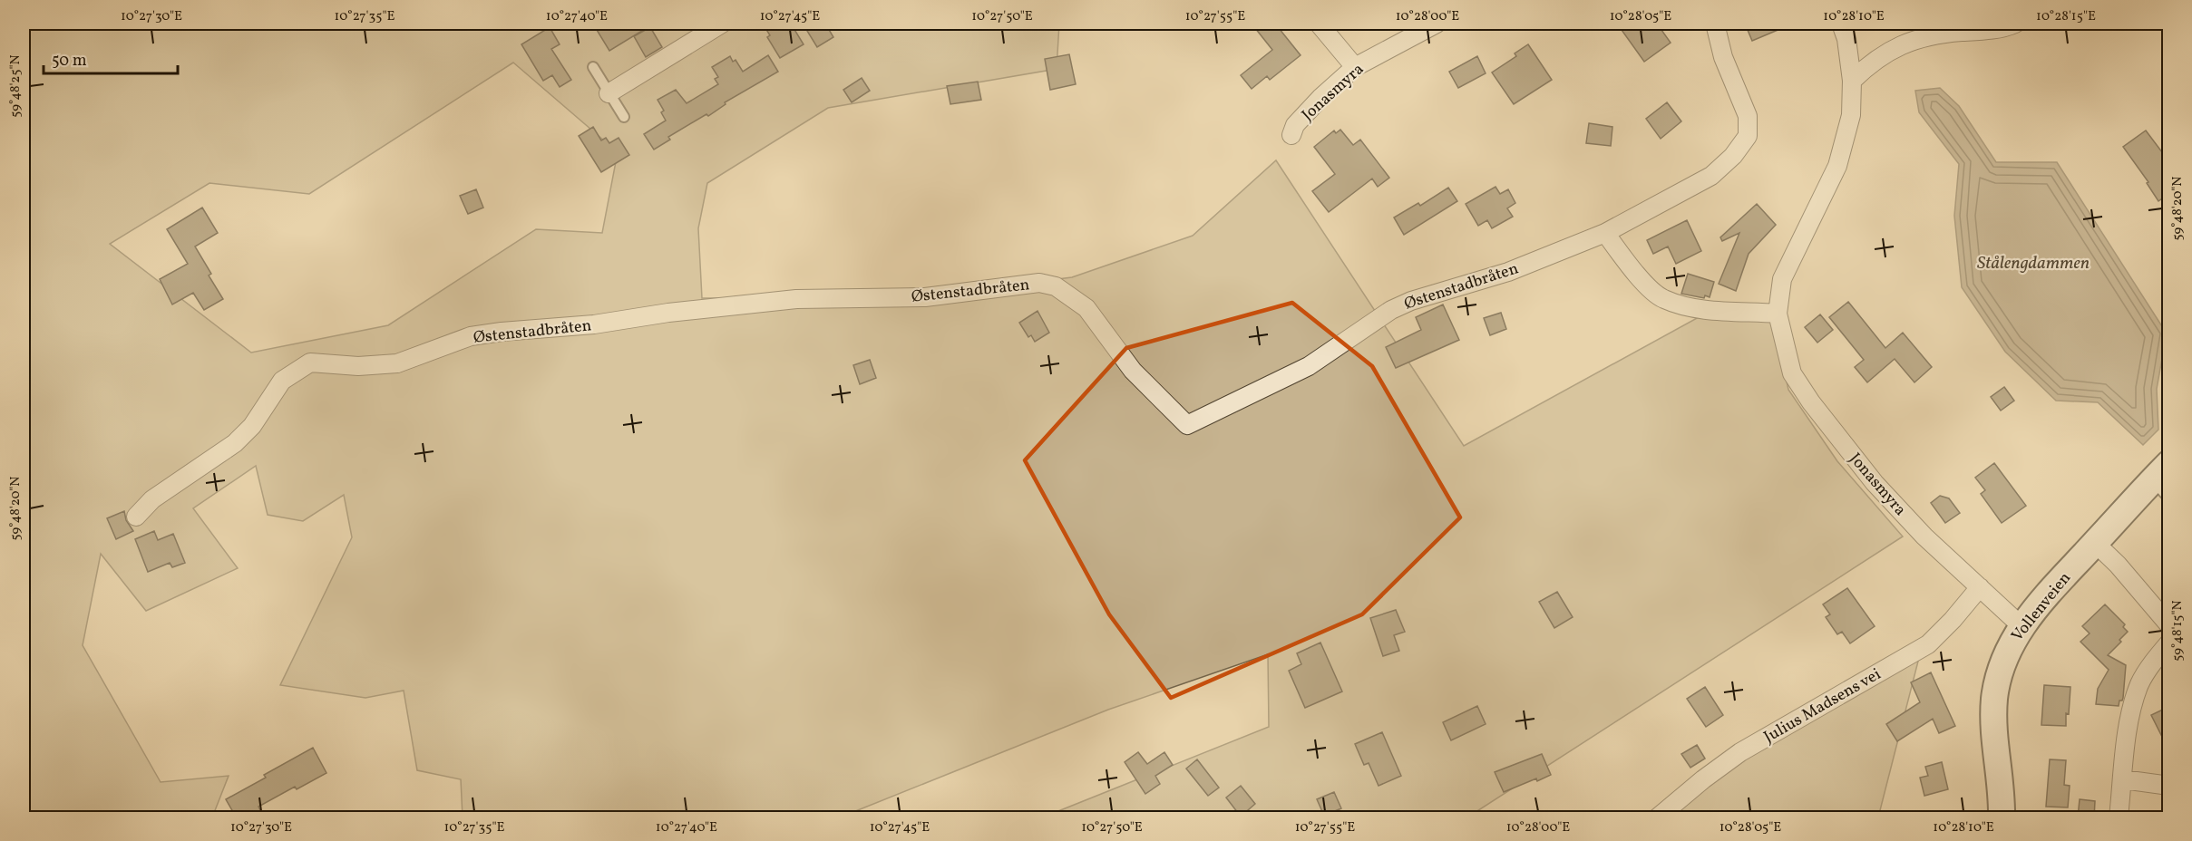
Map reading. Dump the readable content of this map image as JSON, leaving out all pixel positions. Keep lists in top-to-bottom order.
{
  "streets": {
    "main road": ["Vollenveien"],
    "street": ["Jonasmyra", "Østenstadbråten", "Julius Madsens vei"]
  },
  "crossings": [
    ["Jonasmyra", "Vollenveien"],
    ["Jonasmyra", "Julius Madsens vei"]
  ],
  "water": ["Stålengdammen"],
  "scale_bar": "50 m",
  "coordinates": [
    "10°27'30\"E",
    "10°27'35\"E",
    "10°27'40\"E",
    "10°27'45\"E",
    "10°27'50\"E",
    "10°27'55\"E",
    "10°28'00\"E",
    "10°28'05\"E",
    "10°28'10\"E",
    "10°28'15\"E",
    "59°48'25\"N",
    "59°48'20\"N",
    "59°48'15\"N"
  ]
}
